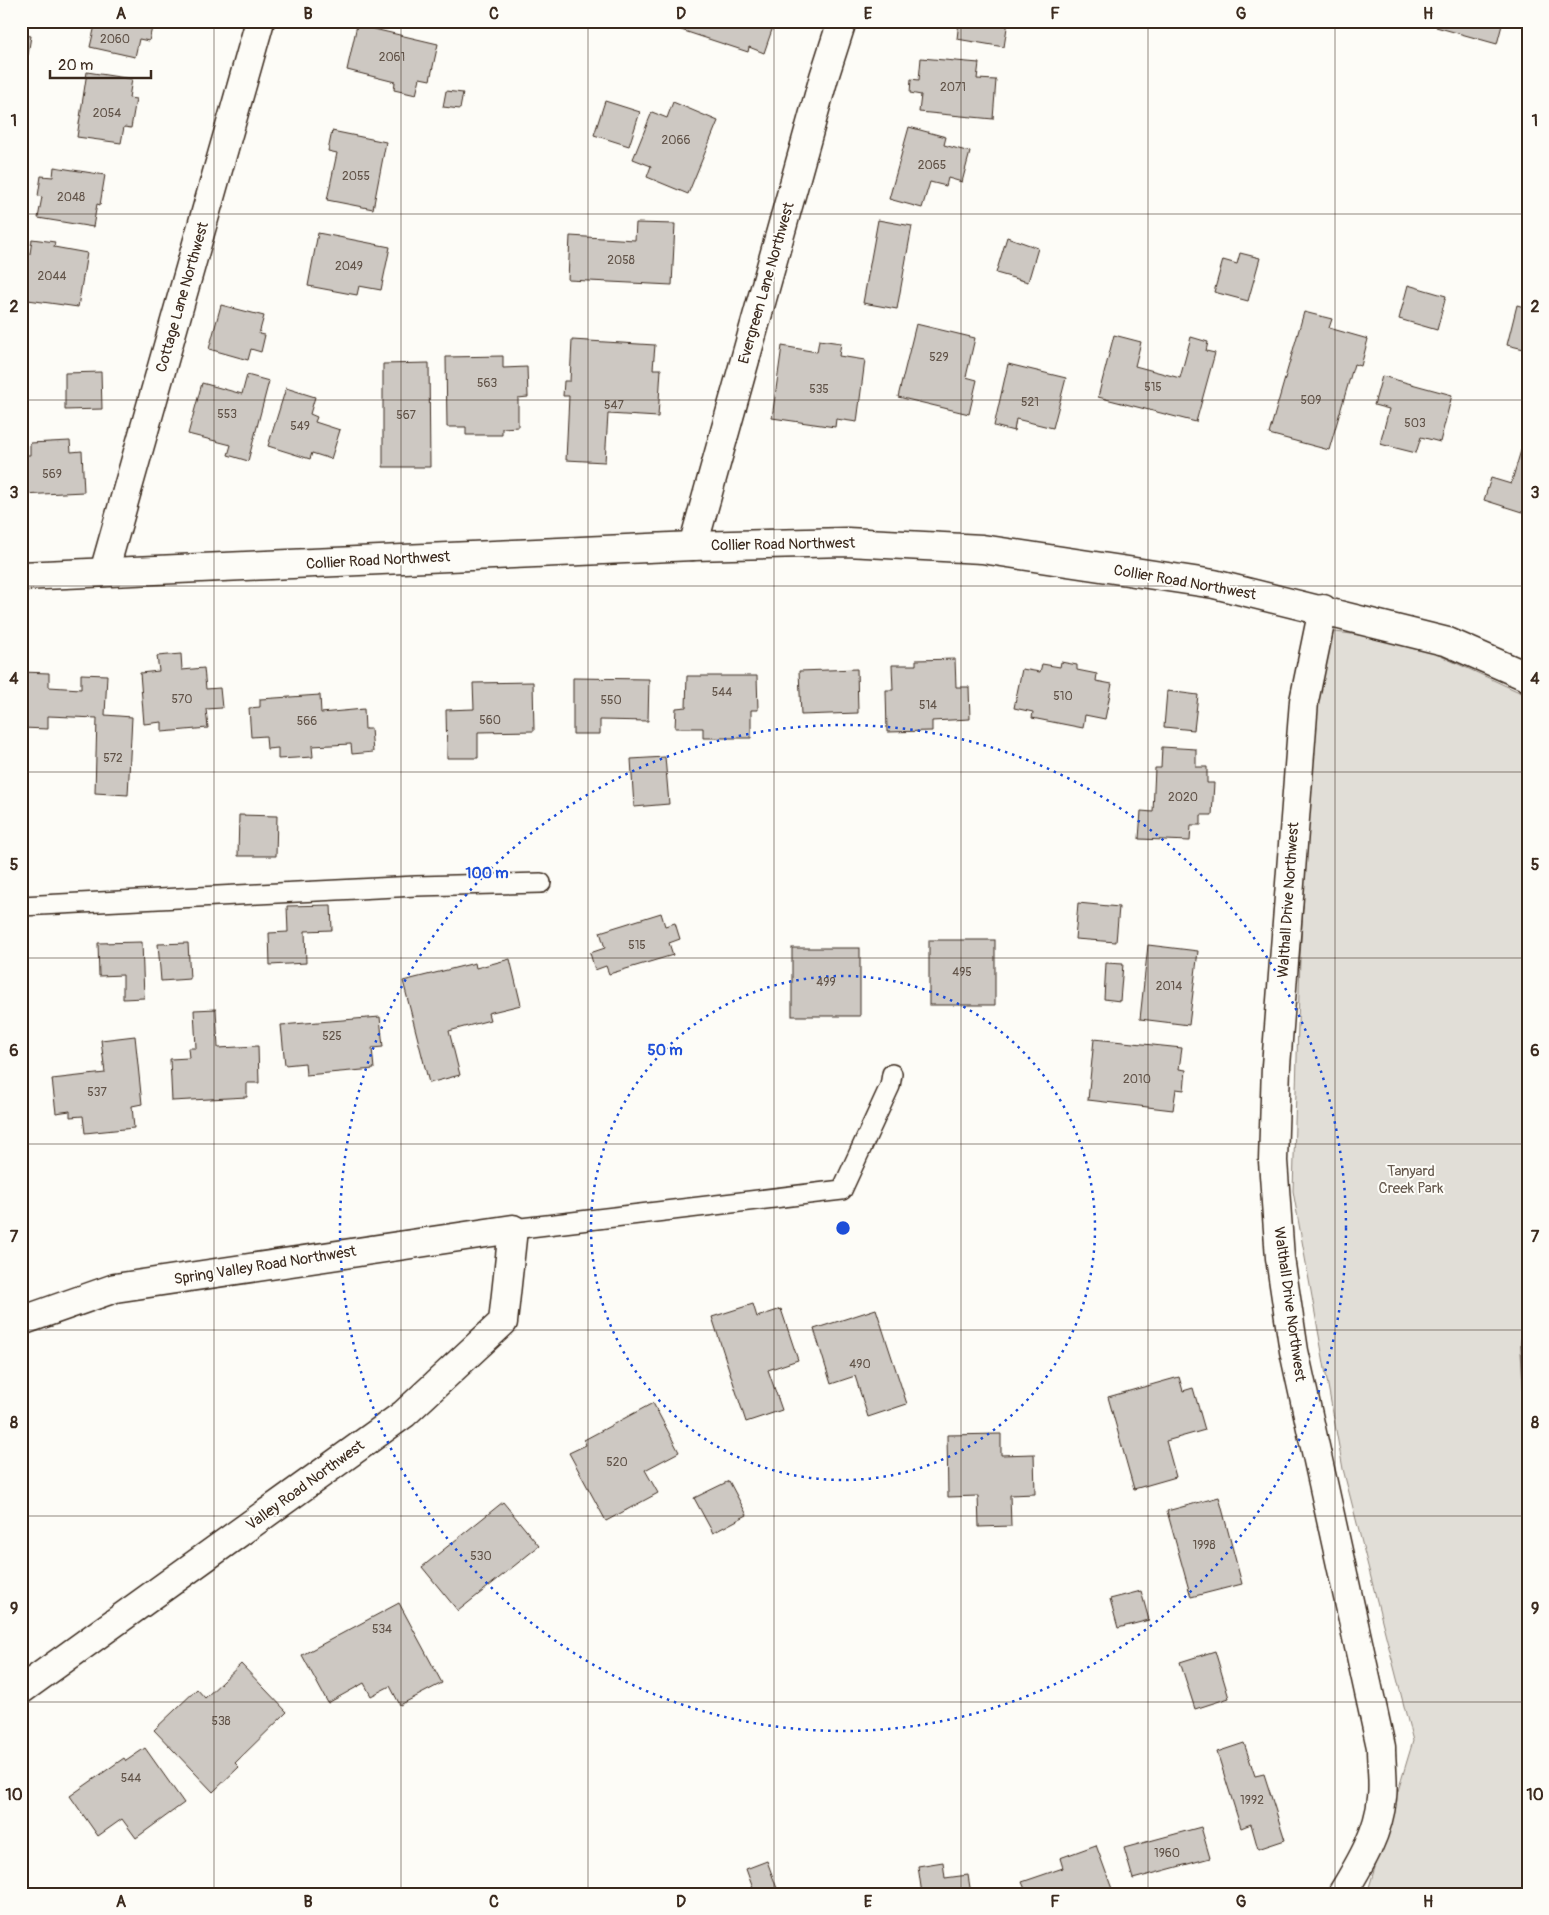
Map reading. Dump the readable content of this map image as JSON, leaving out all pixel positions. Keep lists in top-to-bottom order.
{
  "streets": {
    "street": [
      "Evergreen Lane Northwest",
      "Cottage Lane Northwest",
      "Collier Road Northwest",
      "Walthall Drive Northwest",
      "Spring Valley Road Northwest",
      "Valley Road Northwest"
    ]
  },
  "crossings": [
    ["Evergreen Lane Northwest", "Collier Road Northwest"],
    ["Cottage Lane Northwest", "Collier Road Northwest"],
    ["Collier Road Northwest", "Walthall Drive Northwest"],
    ["Spring Valley Road Northwest", "Valley Road Northwest"]
  ],
  "parks": ["Tanyard Creek Park"],
  "house_numbers": [
    "2060",
    "2061",
    "2071",
    "2054",
    "2066",
    "2065",
    "2055",
    "2048",
    "2058",
    "2049",
    "2044",
    "529",
    "563",
    "515",
    "535",
    "509",
    "521",
    "547",
    "553",
    "567",
    "503",
    "549",
    "569",
    "544",
    "510",
    "570",
    "550",
    "514",
    "560",
    "566",
    "572",
    "2020",
    "515",
    "495",
    "499",
    "2014",
    "525",
    "2010",
    "537",
    "490",
    "520",
    "1998",
    "530",
    "534",
    "538",
    "544",
    "1992",
    "1960"
  ],
  "scale_bar": "20 m",
  "grid": {
    "columns": [
      "A",
      "B",
      "C",
      "D",
      "E",
      "F",
      "G",
      "H"
    ],
    "rows": [
      "1",
      "2",
      "3",
      "4",
      "5",
      "6",
      "7",
      "8",
      "9",
      "10"
    ]
  },
  "rings": ["100 m", "50 m"]
}
